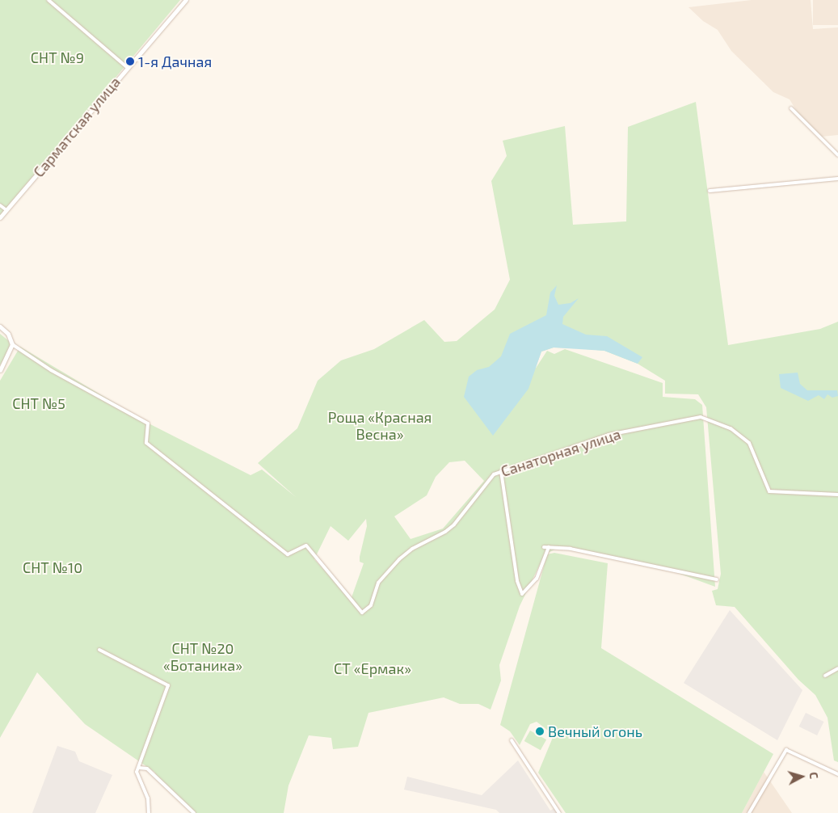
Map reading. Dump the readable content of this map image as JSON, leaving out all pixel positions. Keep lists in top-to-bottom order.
{
  "streets": {
    "main road": ["Сарматская улица"],
    "street": ["Санаторная улица"]
  },
  "parks": [
    "СНТ №9",
    "СНТ №5",
    "Роща «Красная Весна»",
    "СНТ №10",
    "СНТ №20 «Ботаника»",
    "СТ «Ермак»"
  ],
  "places": ["1-я Дачная", "Вечный огонь"],
  "north": "right"
}
